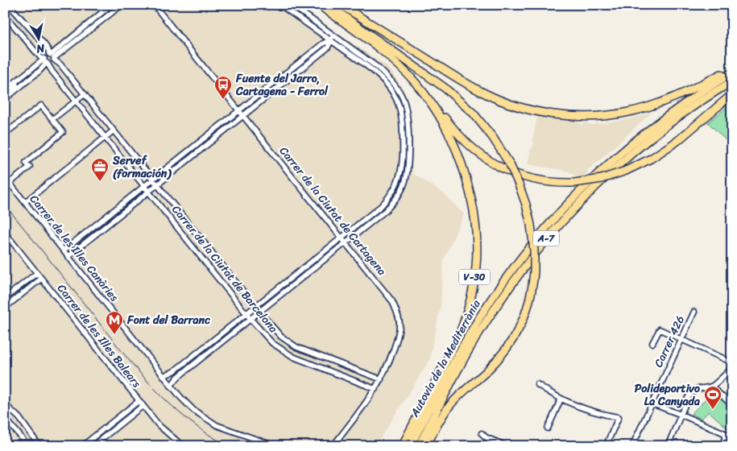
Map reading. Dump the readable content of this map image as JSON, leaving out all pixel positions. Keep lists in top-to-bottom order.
{
  "streets": {
    "highway": ["A-7", "V-30", "Autovia de la Mediterrània"],
    "street": [
      "Carrer de la Ciutat de Cartagena",
      "Carrer de les Illes Canàries",
      "Carrer de la Ciutat de Barcelona",
      "Carrer de les Illes Balears",
      "Carrer 426"
    ]
  },
  "crossings": [
    ["Carrer de la Ciutat de Cartagena", "Carrer de la Ciutat de Barcelona"]
  ],
  "places": {
    "bus stop": ["Fuente del Jarro, Cartagena - Ferrol"],
    "office": ["Servef (formación)"],
    "metro station": ["Font del Barranc"],
    "sports": ["Polideportivo La Canyada"]
  },
  "north": "bottom"
}
